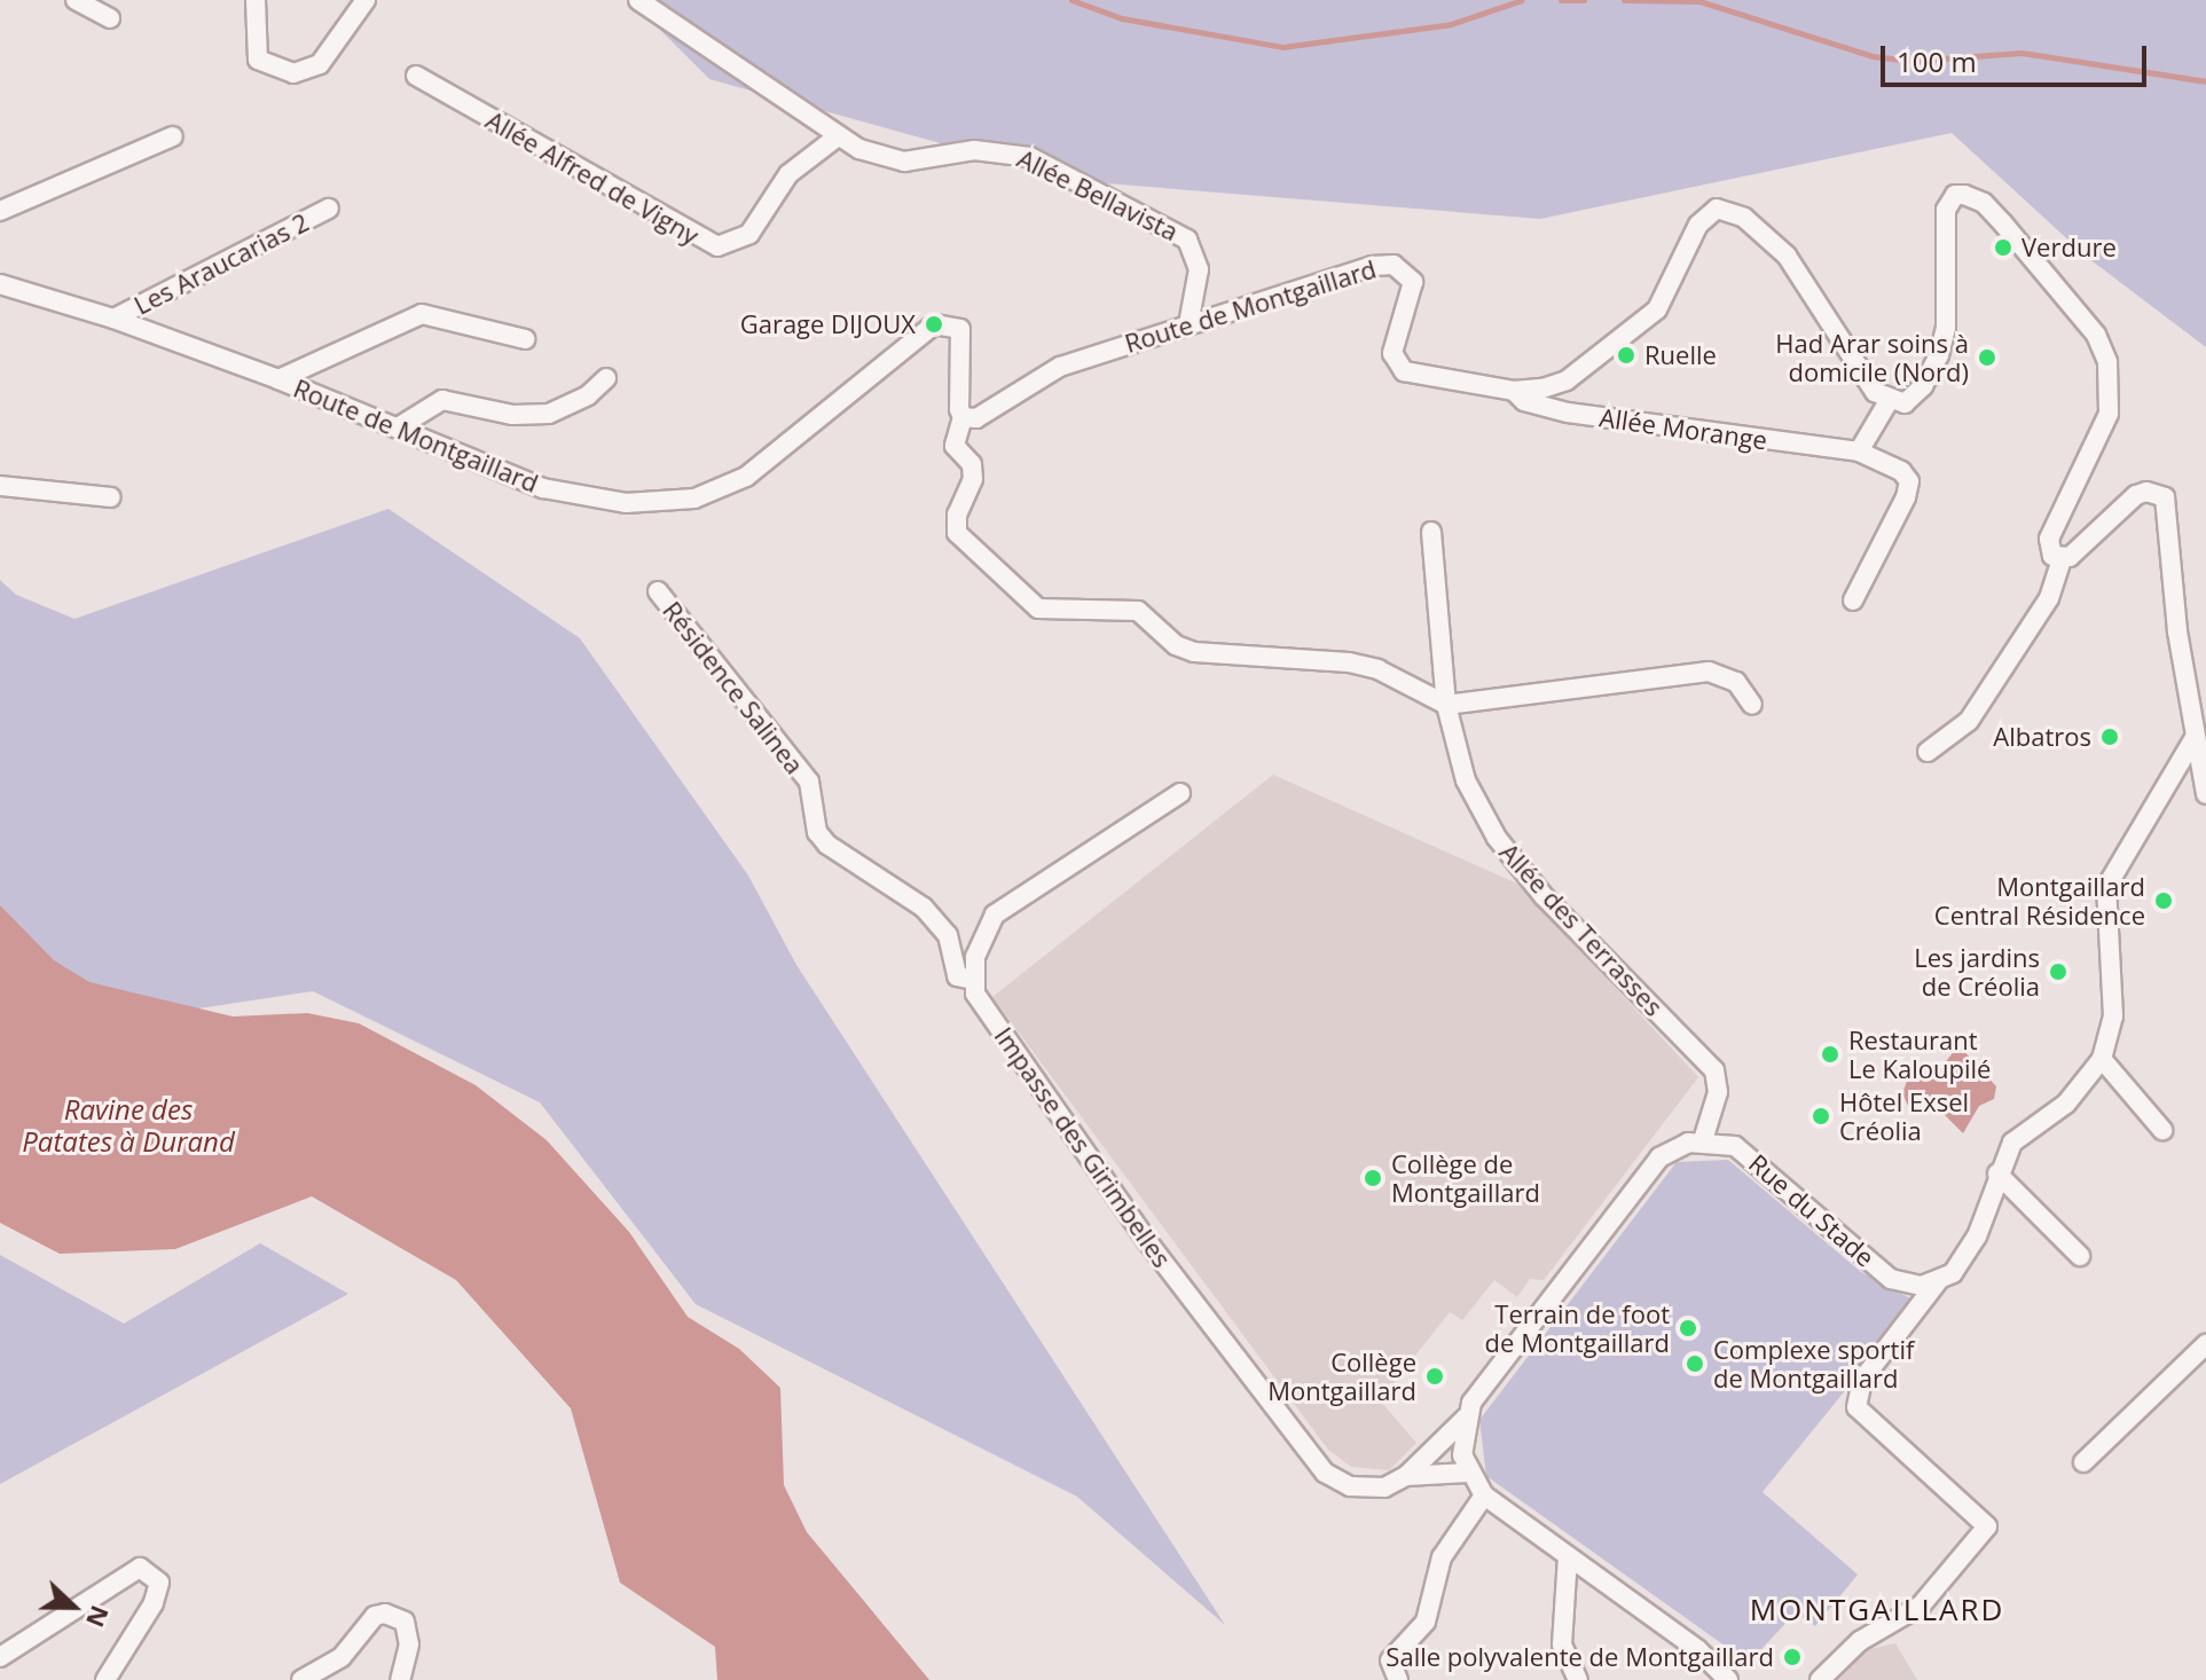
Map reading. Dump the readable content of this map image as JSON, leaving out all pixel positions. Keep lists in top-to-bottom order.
{
  "streets": {
    "street": [
      "Allée Alfred de Vigny",
      "Allée Bellavista",
      "Les Araucarias 2",
      "Route de Montgaillard",
      "Allée Morange",
      "Résidence Salinea",
      "Allée des Terrasses",
      "Impasse des Girimbelles",
      "Rue du Stade"
    ]
  },
  "crossings": [
    ["Allée Alfred de Vigny", "Allée Bellavista"],
    ["Allée Bellavista", "Route de Montgaillard"],
    ["Les Araucarias 2", "Route de Montgaillard"],
    ["Route de Montgaillard", "Allée Morange"],
    ["Résidence Salinea", "Impasse des Girimbelles"],
    ["Allée des Terrasses", "Rue du Stade"]
  ],
  "districts": ["MONTGAILLARD"],
  "water": ["Ravine des Patates à Durand"],
  "places": [
    "Verdure",
    "Garage DIJOUX",
    "Ruelle",
    "Had Arar soins à domicile (Nord)",
    "Albatros",
    "Montgaillard Central Résidence",
    "Les jardins de Créolia",
    "Restaurant Le Kaloupilé",
    "Hôtel Exsel Créolia",
    "Collège de Montgaillard",
    "Terrain de foot de Montgaillard",
    "Complexe sportif de Montgaillard",
    "Collège Montgaillard",
    "Salle polyvalente de Montgaillard"
  ],
  "scale_bar": "100 m",
  "north": "right"
}
